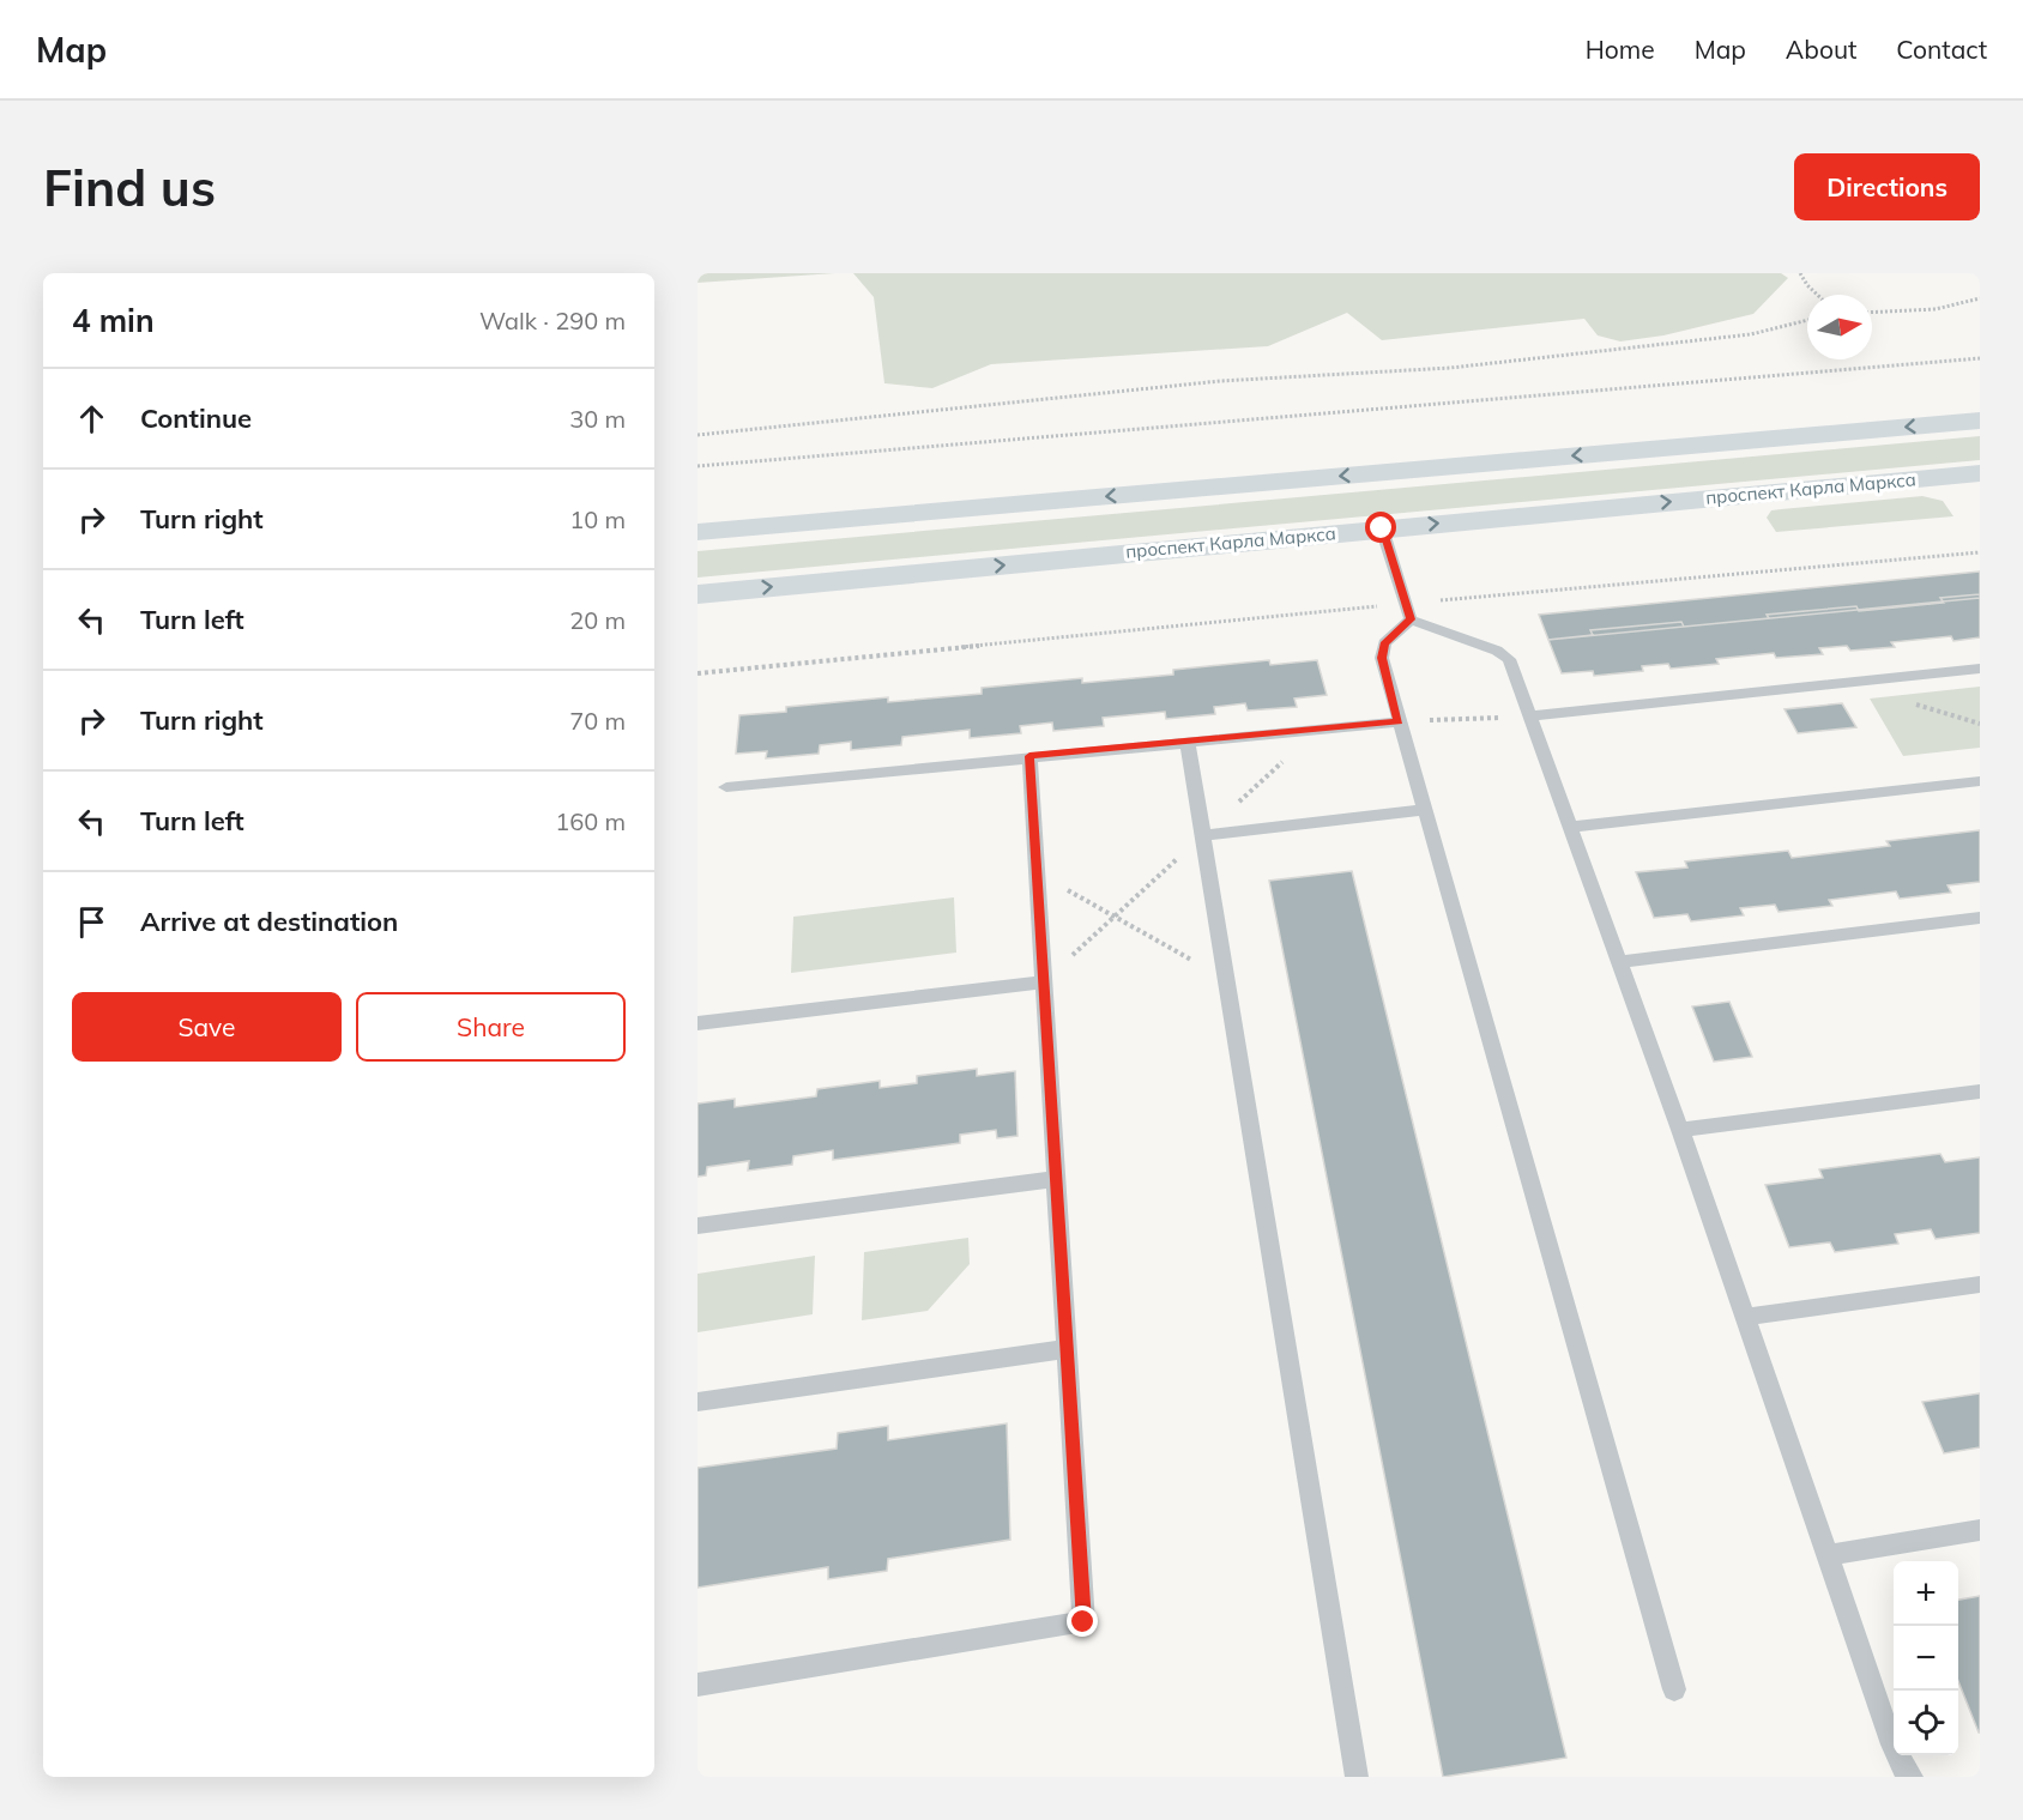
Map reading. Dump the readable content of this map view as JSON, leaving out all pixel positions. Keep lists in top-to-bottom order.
{
  "streets": {
    "street": ["проспект Карла Маркса"]
  },
  "north": "right",
  "page": {
    "header": "Map",
    "nav": [
      "Home",
      "Map",
      "About",
      "Contact"
    ],
    "buttons": [
      "Directions",
      ["Save", "Share"]
    ],
    "title": "Find us",
    "heading": ["4 min", "Walk · 290 m"],
    "list": [
      ["Continue", "30 m"],
      ["Turn right", "10 m"],
      ["Turn left", "20 m"],
      ["Turn right", "70 m"],
      ["Turn left", "160 m"],
      "Arrive at destination"
    ],
    "map_buttons": ["+", "−"]
  }
}
